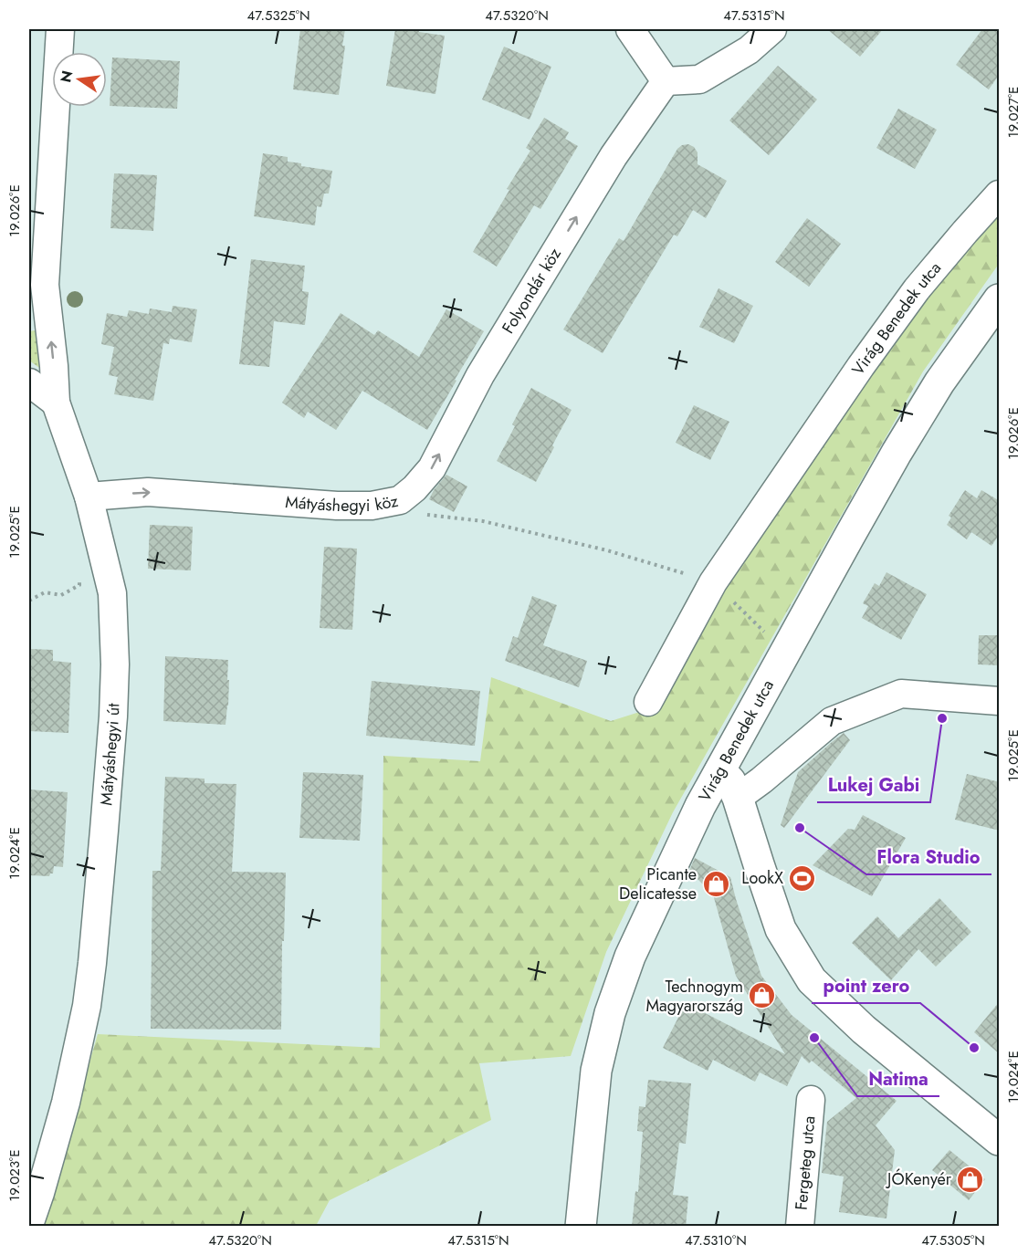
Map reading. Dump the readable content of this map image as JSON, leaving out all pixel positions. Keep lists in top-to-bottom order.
{
  "streets": {
    "street": [
      "Folyondár köz",
      "Virág Benedek utca",
      "Mátyáshegyi köz",
      "Mátyáshegyi út",
      "Fergeteg utca"
    ]
  },
  "crossings": [
    ["Folyondár köz", "Mátyáshegyi köz"],
    ["Virág Benedek utca", "Mátyáshegyi köz"],
    ["Mátyáshegyi köz", "Mátyáshegyi út"]
  ],
  "one_way": ["Folyondár köz", "Mátyáshegyi köz"],
  "places": {
    "other": [
      "Lukej Gabi",
      "Flora Studio",
      "Natima",
      "point zero"
    ],
    "sports": ["LookX"],
    "shop": ["Picante Delicatesse", "Technogym Magyarország", "JÓKenyér"]
  },
  "north": "left",
  "coordinates": [
    "47.5325°N",
    "47.5320°N",
    "47.5315°N",
    "19.027°E",
    "19.026°E",
    "19.025°E",
    "19.024°E",
    "19.023°E",
    "47.5310°N",
    "47.5305°N"
  ]
}
